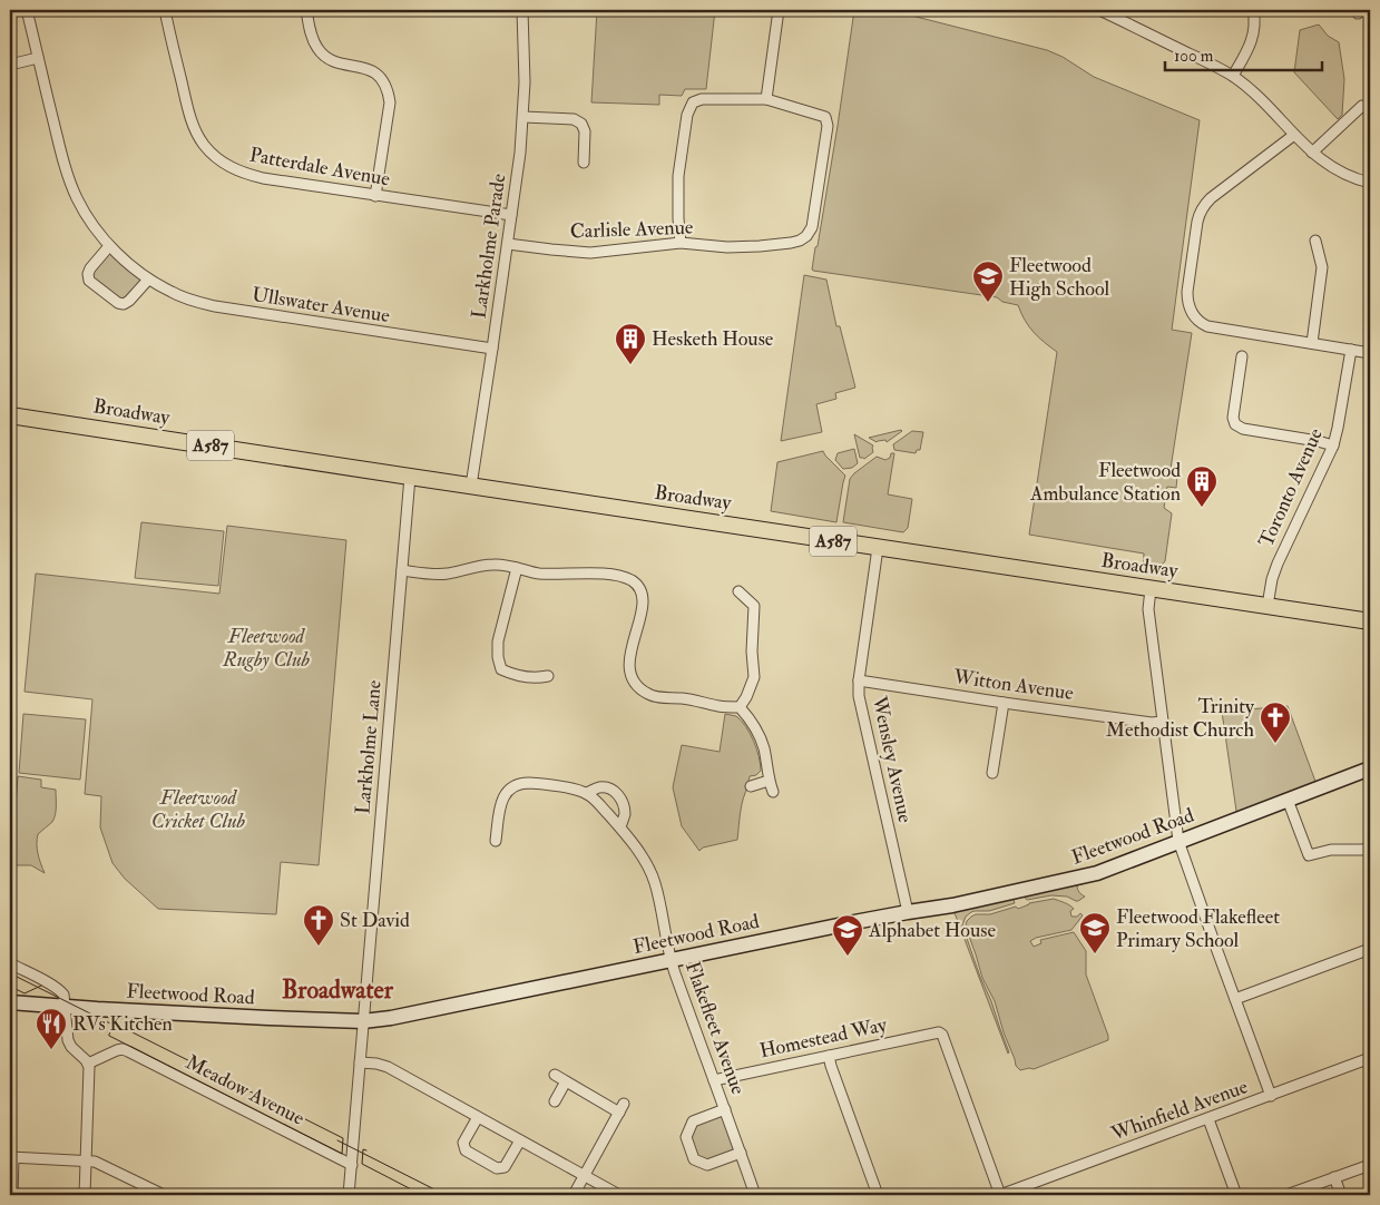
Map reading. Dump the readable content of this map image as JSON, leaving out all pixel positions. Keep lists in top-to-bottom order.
{
  "streets": {
    "main road": ["Broadway", "A587"],
    "street": [
      "Patterdale Avenue",
      "Carlisle Avenue",
      "Larkholme Parade",
      "Ullswater Avenue",
      "Toronto Avenue",
      "Witton Avenue",
      "Larkholme Lane",
      "Wensley Avenue",
      "Fleetwood Road",
      "Flakefleet Avenue",
      "Homestead Way",
      "Meadow Avenue",
      "Whinfield Avenue"
    ]
  },
  "crossings": [
    ["Patterdale Avenue", "Larkholme Parade"],
    ["Carlisle Avenue", "Larkholme Parade"],
    ["Larkholme Parade", "Ullswater Avenue"],
    ["Larkholme Parade", "Broadway"],
    ["Broadway", "Toronto Avenue"],
    ["Broadway", "Larkholme Lane"],
    ["Broadway", "Wensley Avenue"],
    ["Witton Avenue", "Wensley Avenue"],
    ["Larkholme Lane", "Fleetwood Road"],
    ["Larkholme Lane", "Meadow Avenue"],
    ["Wensley Avenue", "Fleetwood Road"],
    ["Fleetwood Road", "Flakefleet Avenue"],
    ["Flakefleet Avenue", "Homestead Way"],
    ["Homestead Way", "Whinfield Avenue"]
  ],
  "districts": ["Broadwater"],
  "parks": ["Fleetwood Rugby Club", "Fleetwood Cricket Club"],
  "places": {
    "school or university": ["Fleetwood High School", "Fleetwood Flakefleet Primary School", "Alphabet House"],
    "building": ["Hesketh House", "Fleetwood Ambulance Station"],
    "church": ["Trinity Methodist Church", "St David"],
    "restaurant": ["RVs Kitchen"]
  },
  "scale_bar": "100 m"
}
